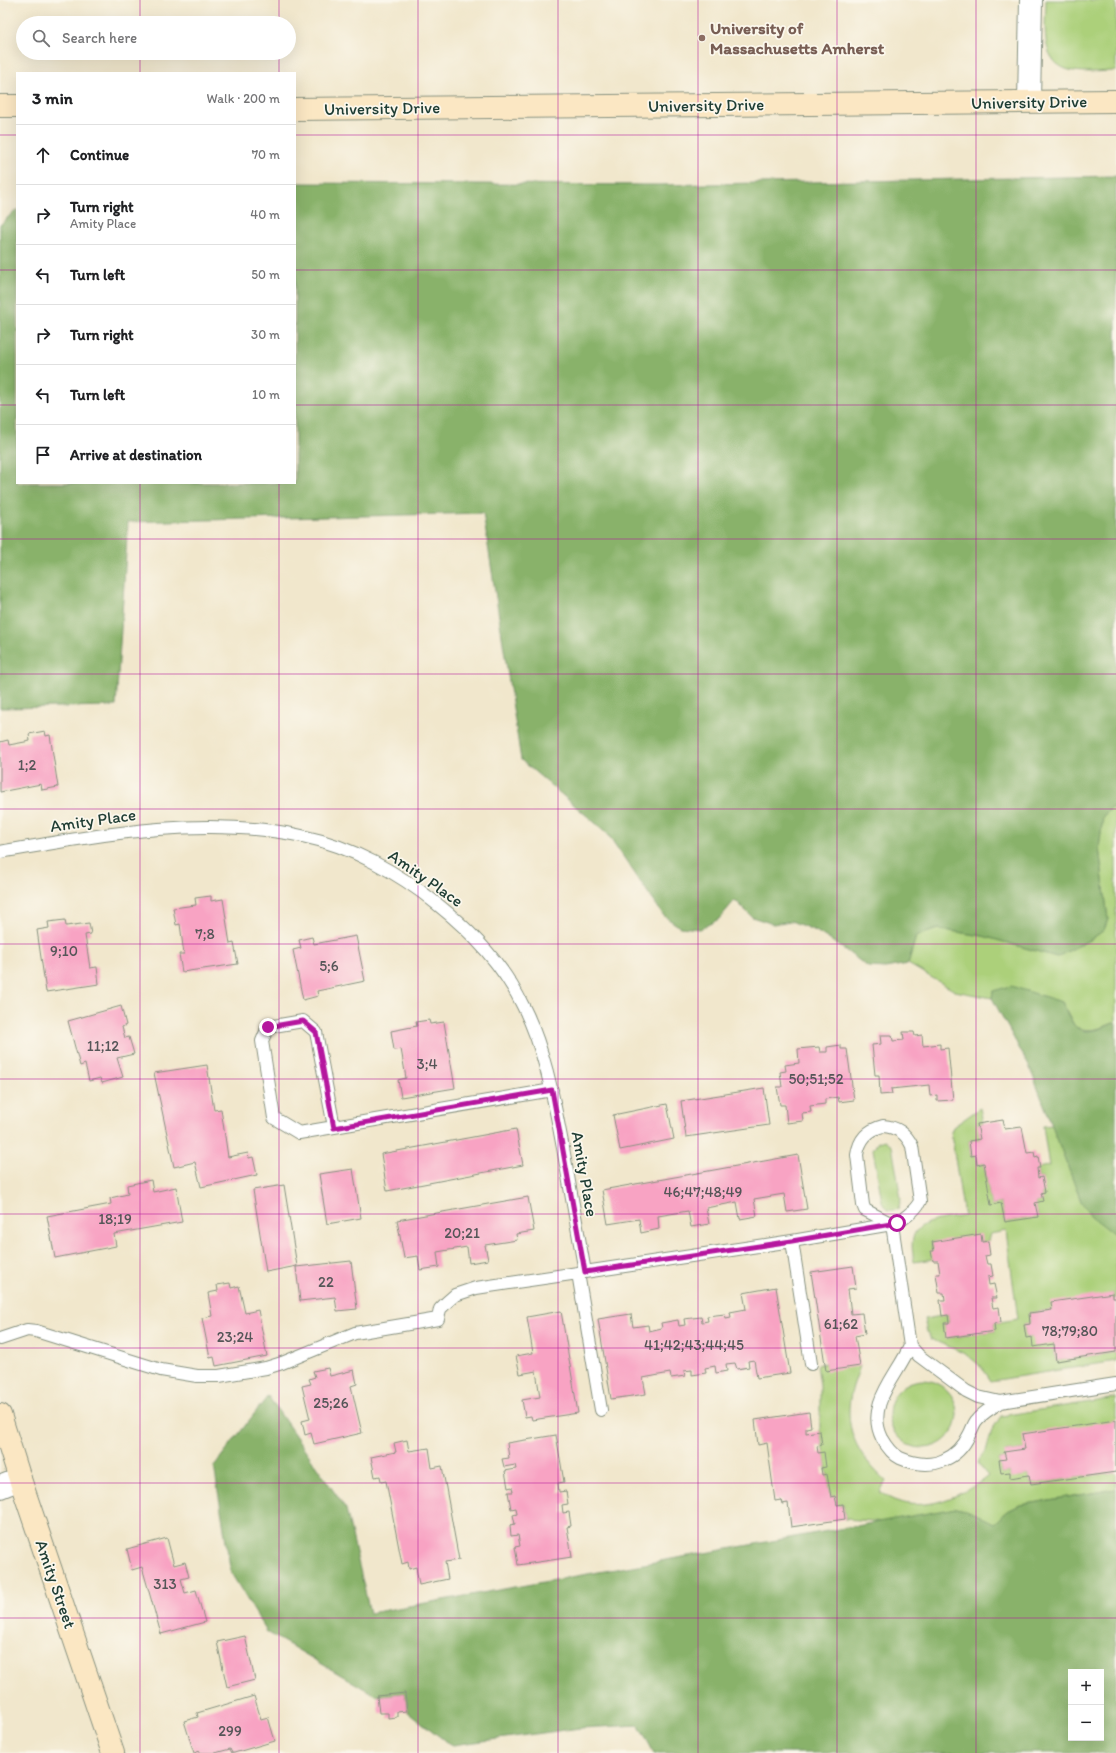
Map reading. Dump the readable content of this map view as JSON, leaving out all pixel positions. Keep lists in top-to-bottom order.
{
  "streets": {
    "main road": ["University Drive", "Amity Street"],
    "lane": ["Amity Place"]
  },
  "places": ["University of Massachusetts Amherst"],
  "house_numbers": [
    "1;2",
    "7;8",
    "9;10",
    "5;6",
    "11;12",
    "3;4",
    "50;51;52",
    "46;47;48;49",
    "18;19",
    "20;21",
    "22",
    "61;62",
    "78;79;80",
    "23;24",
    "41;42;43;44;45",
    "25;26",
    "313",
    "299"
  ],
  "page": {
    "search": "Search here",
    "heading": ["3 min", "Walk · 200 m"],
    "list": [
      ["Continue", "70 m"],
      ["Turn right", "Amity Place", "40 m"],
      ["Turn left", "50 m"],
      ["Turn right", "30 m"],
      ["Turn left", "10 m"],
      "Arrive at destination"
    ],
    "map_buttons": ["+", "−"]
  }
}
